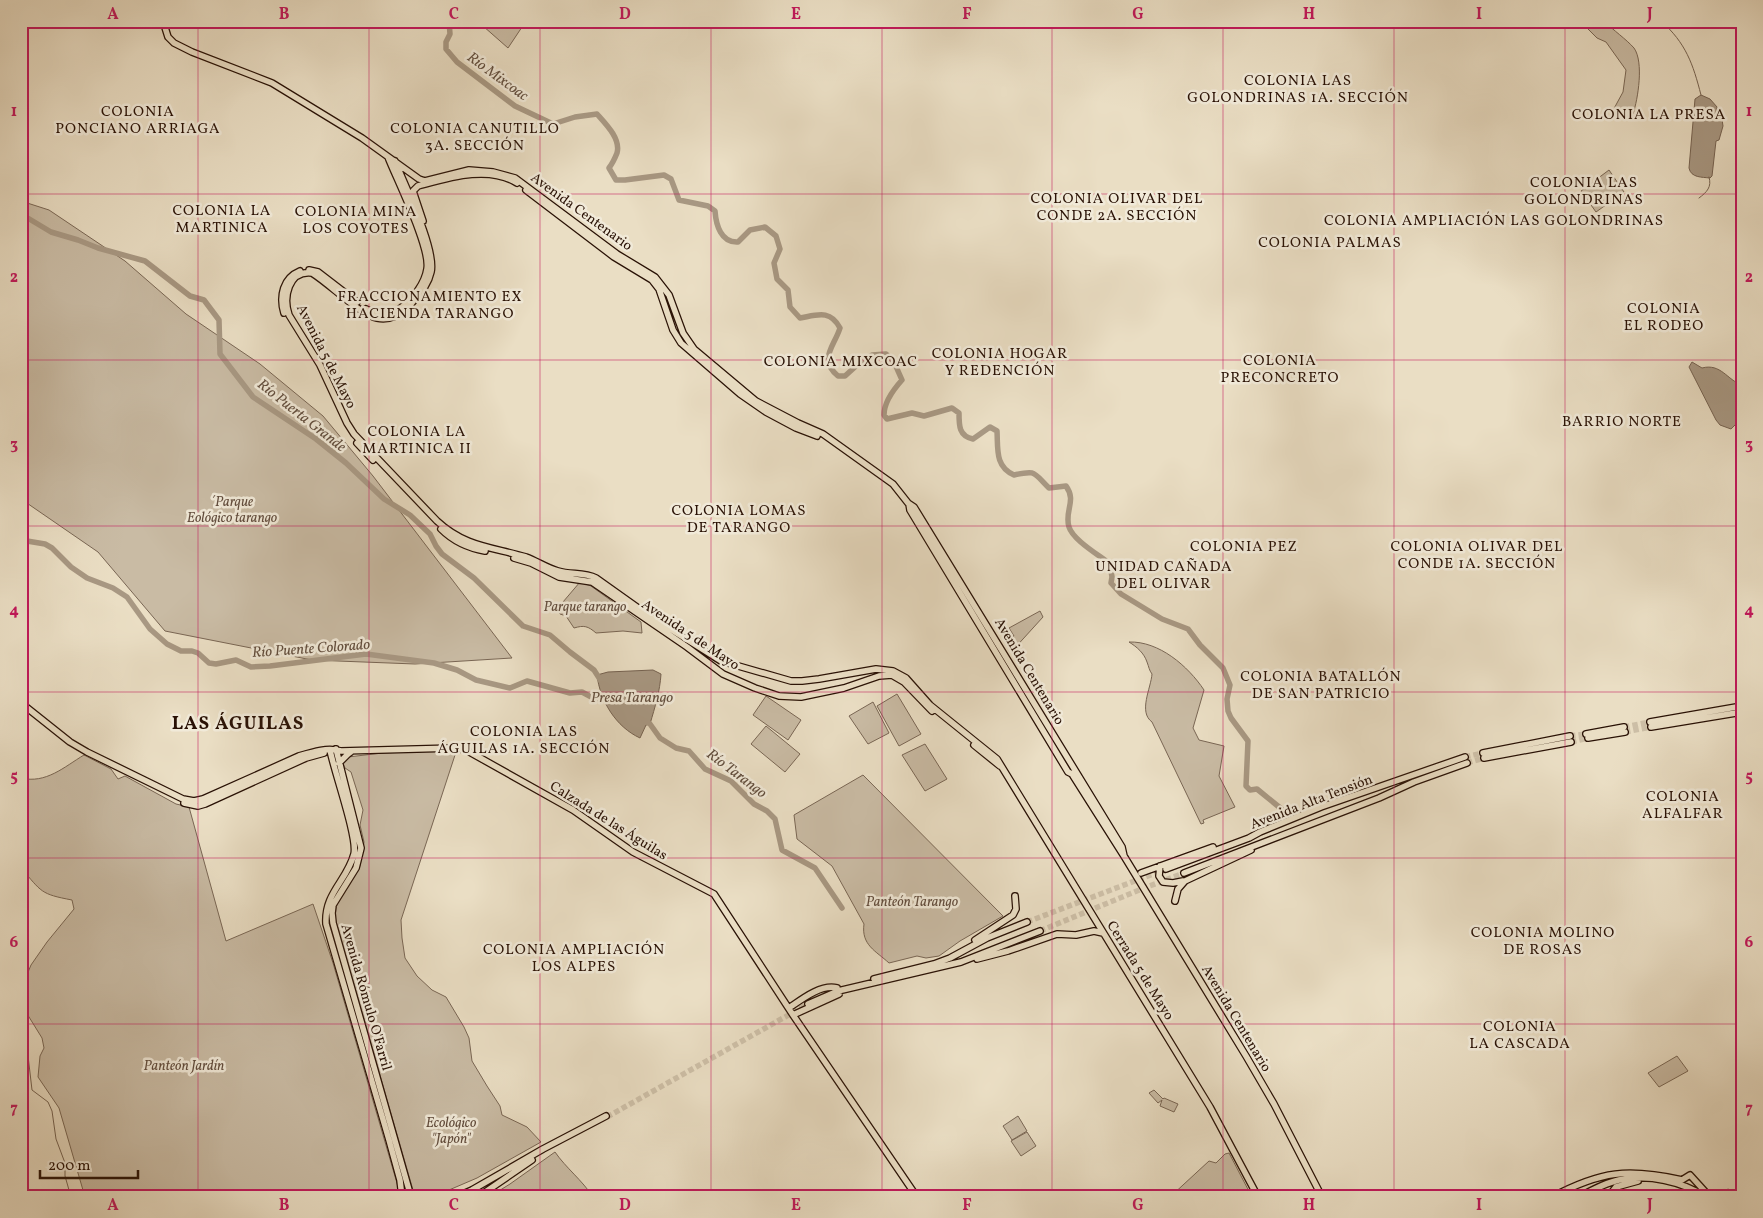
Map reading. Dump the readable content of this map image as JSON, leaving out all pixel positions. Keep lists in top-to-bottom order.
{
  "streets": {
    "main road": [
      "Avenida Centenario",
      "Avenida 5 de Mayo",
      "Avenida Alta Tensión",
      "Calzada de las Águilas",
      "Cerrada 5 de Mayo",
      "Avenida Rómulo O'Farril"
    ]
  },
  "crossings": [
    ["Avenida 5 de Mayo", "Cerrada 5 de Mayo"],
    ["Calzada de las Águilas", "Avenida Rómulo O'Farril"]
  ],
  "districts": [
    "COLONIA LAS GOLONDRINAS 1A. SECCIÓN",
    "COLONIA PONCIANO ARRIAGA",
    "COLONIA LA PRESA",
    "COLONIA CANUTILLO 3A. SECCIÓN",
    "COLONIA LAS GOLONDRINAS",
    "COLONIA OLIVAR DEL CONDE 2A. SECCIÓN",
    "COLONIA LA MARTINICA",
    "COLONIA MINA LOS COYOTES",
    "COLONIA AMPLIACIÓN LAS GOLONDRINAS",
    "COLONIA PALMAS",
    "FRACCIONAMIENTO EX HACIENDA TARANGO",
    "COLONIA EL RODEO",
    "COLONIA HOGAR Y REDENCIÓN",
    "COLONIA PRECONCRETO",
    "COLONIA MIXCOAC",
    "BARRIO NORTE",
    "COLONIA LA MARTINICA II",
    "COLONIA LOMAS DE TARANGO",
    "COLONIA PEZ",
    "COLONIA OLIVAR DEL CONDE 1A. SECCIÓN",
    "UNIDAD CAÑADA DEL OLIVAR",
    "COLONIA BATALLÓN DE SAN PATRICIO",
    "LAS ÁGUILAS",
    "COLONIA LAS ÁGUILAS 1A. SECCIÓN",
    "COLONIA ALFALFAR",
    "COLONIA MOLINO DE ROSAS",
    "COLONIA AMPLIACIÓN LOS ALPES",
    "COLONIA LA CASCADA"
  ],
  "water": [
    "Río Mixcoac",
    "Río Puerta Grande",
    "Río Puente Colorado",
    "Presa Tarango",
    "Río Tarango"
  ],
  "parks": [
    "´Parque Eológico tarango",
    "Parque tarango",
    "Panteón Tarango",
    "Panteón Jardín",
    "Ecológico \"Japón\""
  ],
  "scale_bar": "200 m",
  "grid": {
    "columns": [
      "A",
      "B",
      "C",
      "D",
      "E",
      "F",
      "G",
      "H",
      "I",
      "J"
    ],
    "rows": [
      "1",
      "2",
      "3",
      "4",
      "5",
      "6",
      "7"
    ]
  }
}
